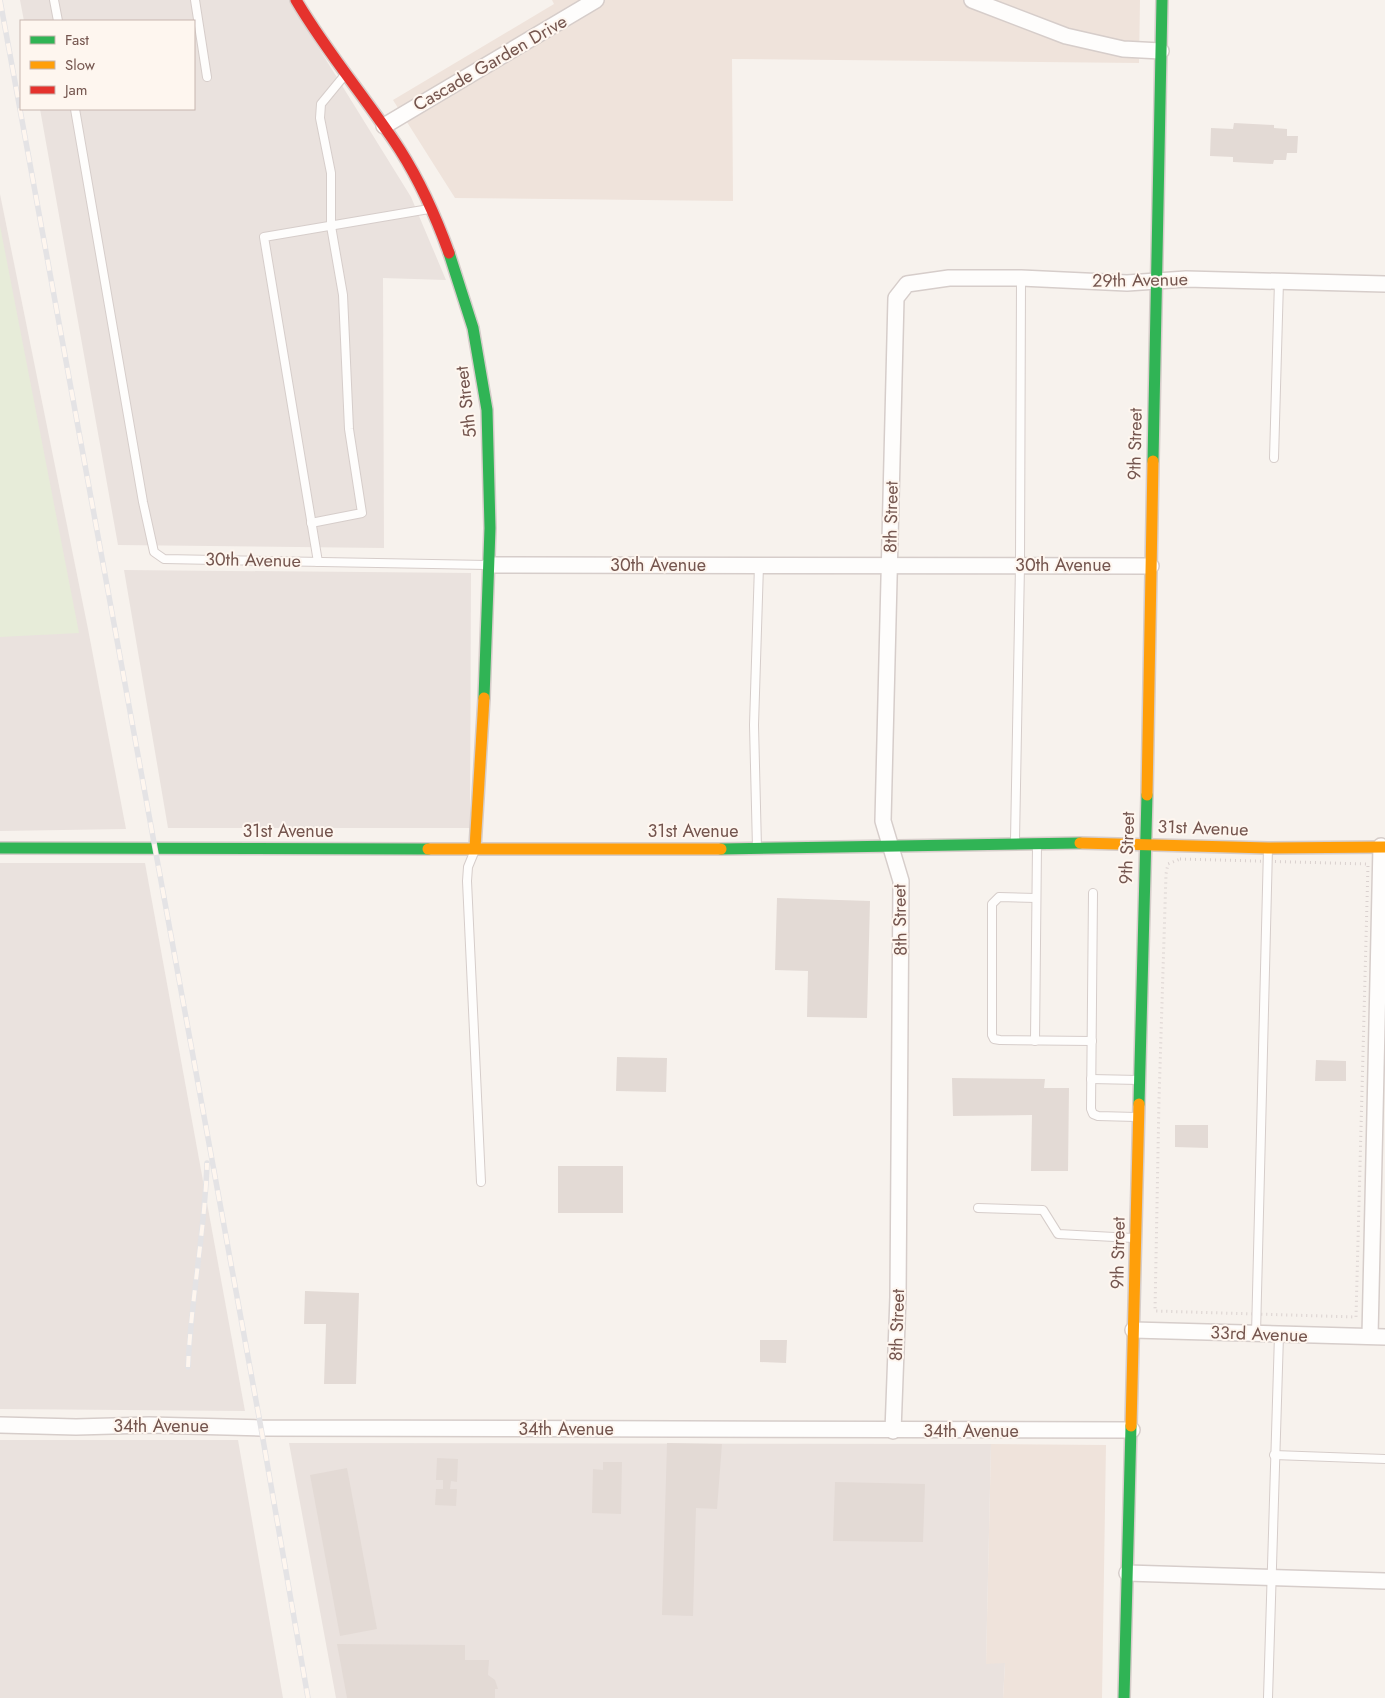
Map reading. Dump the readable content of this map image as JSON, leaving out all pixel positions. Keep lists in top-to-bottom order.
{
  "streets": {
    "street": [
      "Cascade Garden Drive",
      "29th Avenue",
      "5th Street",
      "9th Street",
      "8th Street",
      "30th Avenue",
      "31st Avenue",
      "33rd Avenue",
      "34th Avenue"
    ]
  },
  "crossings": [
    ["Cascade Garden Drive", "5th Street"],
    ["29th Avenue", "9th Street"],
    ["29th Avenue", "8th Street"],
    ["5th Street", "30th Avenue"],
    ["5th Street", "31st Avenue"],
    ["9th Street", "30th Avenue"],
    ["9th Street", "31st Avenue"],
    ["9th Street", "33rd Avenue"],
    ["9th Street", "34th Avenue"],
    ["8th Street", "30th Avenue"],
    ["8th Street", "31st Avenue"],
    ["8th Street", "34th Avenue"]
  ],
  "legend": ["Fast", "Slow", "Jam"]
}
